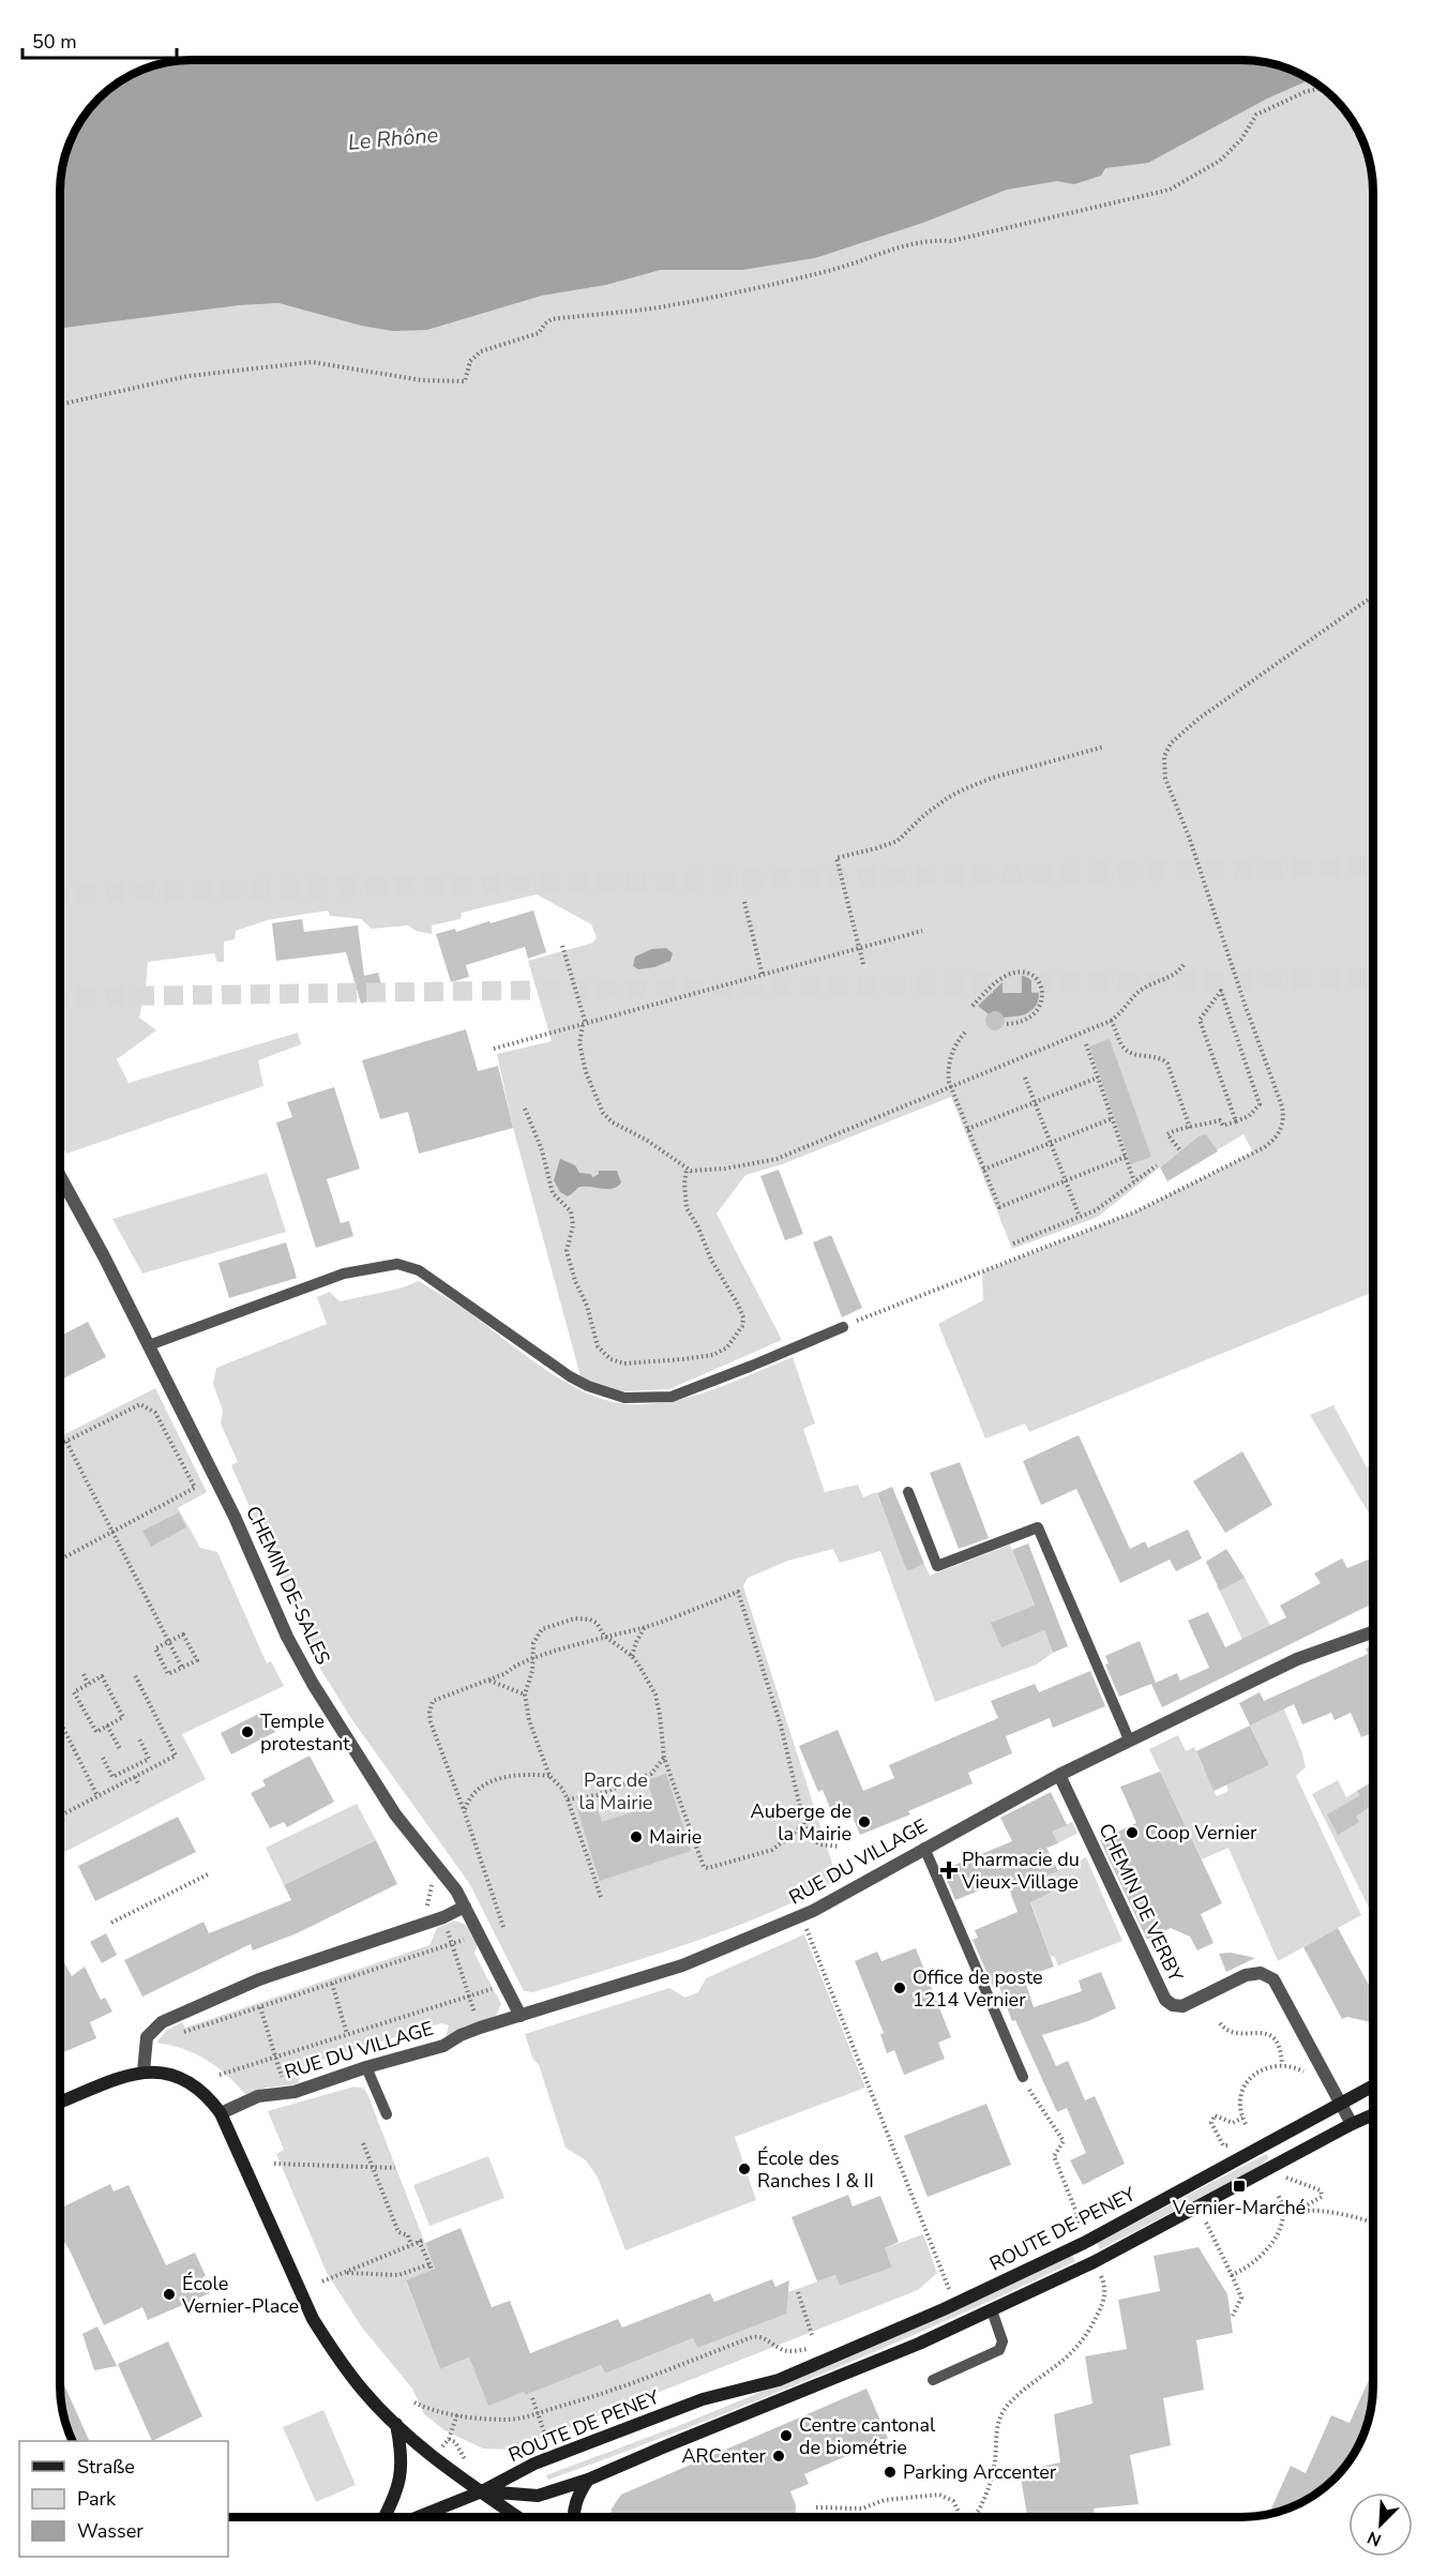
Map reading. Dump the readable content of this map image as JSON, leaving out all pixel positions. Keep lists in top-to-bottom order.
{
  "streets": {
    "main road": ["ROUTE DE PENEY"],
    "street": ["CHEMIN DE-SALES", "RUE DU VILLAGE", "CHEMIN DE VERBY"]
  },
  "crossings": [
    ["CHEMIN DE-SALES", "RUE DU VILLAGE"],
    ["RUE DU VILLAGE", "CHEMIN DE VERBY"],
    ["CHEMIN DE VERBY", "ROUTE DE PENEY"]
  ],
  "water": ["Le Rhône"],
  "parks": ["Parc de la Mairie"],
  "places": {
    "other": [
      "Temple protestant",
      "Auberge de la Mairie",
      "Coop Vernier",
      "Mairie",
      "Office de poste 1214 Vernier",
      "École des Ranches I & II",
      "École Vernier-Place",
      "Centre cantonal de biométrie",
      "ARCenter",
      "Parking Arccenter"
    ],
    "health": ["Pharmacie du Vieux-Village"],
    "transit": ["Vernier-Marché"]
  },
  "legend": ["Straße", "Park", "Wasser"],
  "scale_bar": "50 m",
  "north": "bottom left"
}
